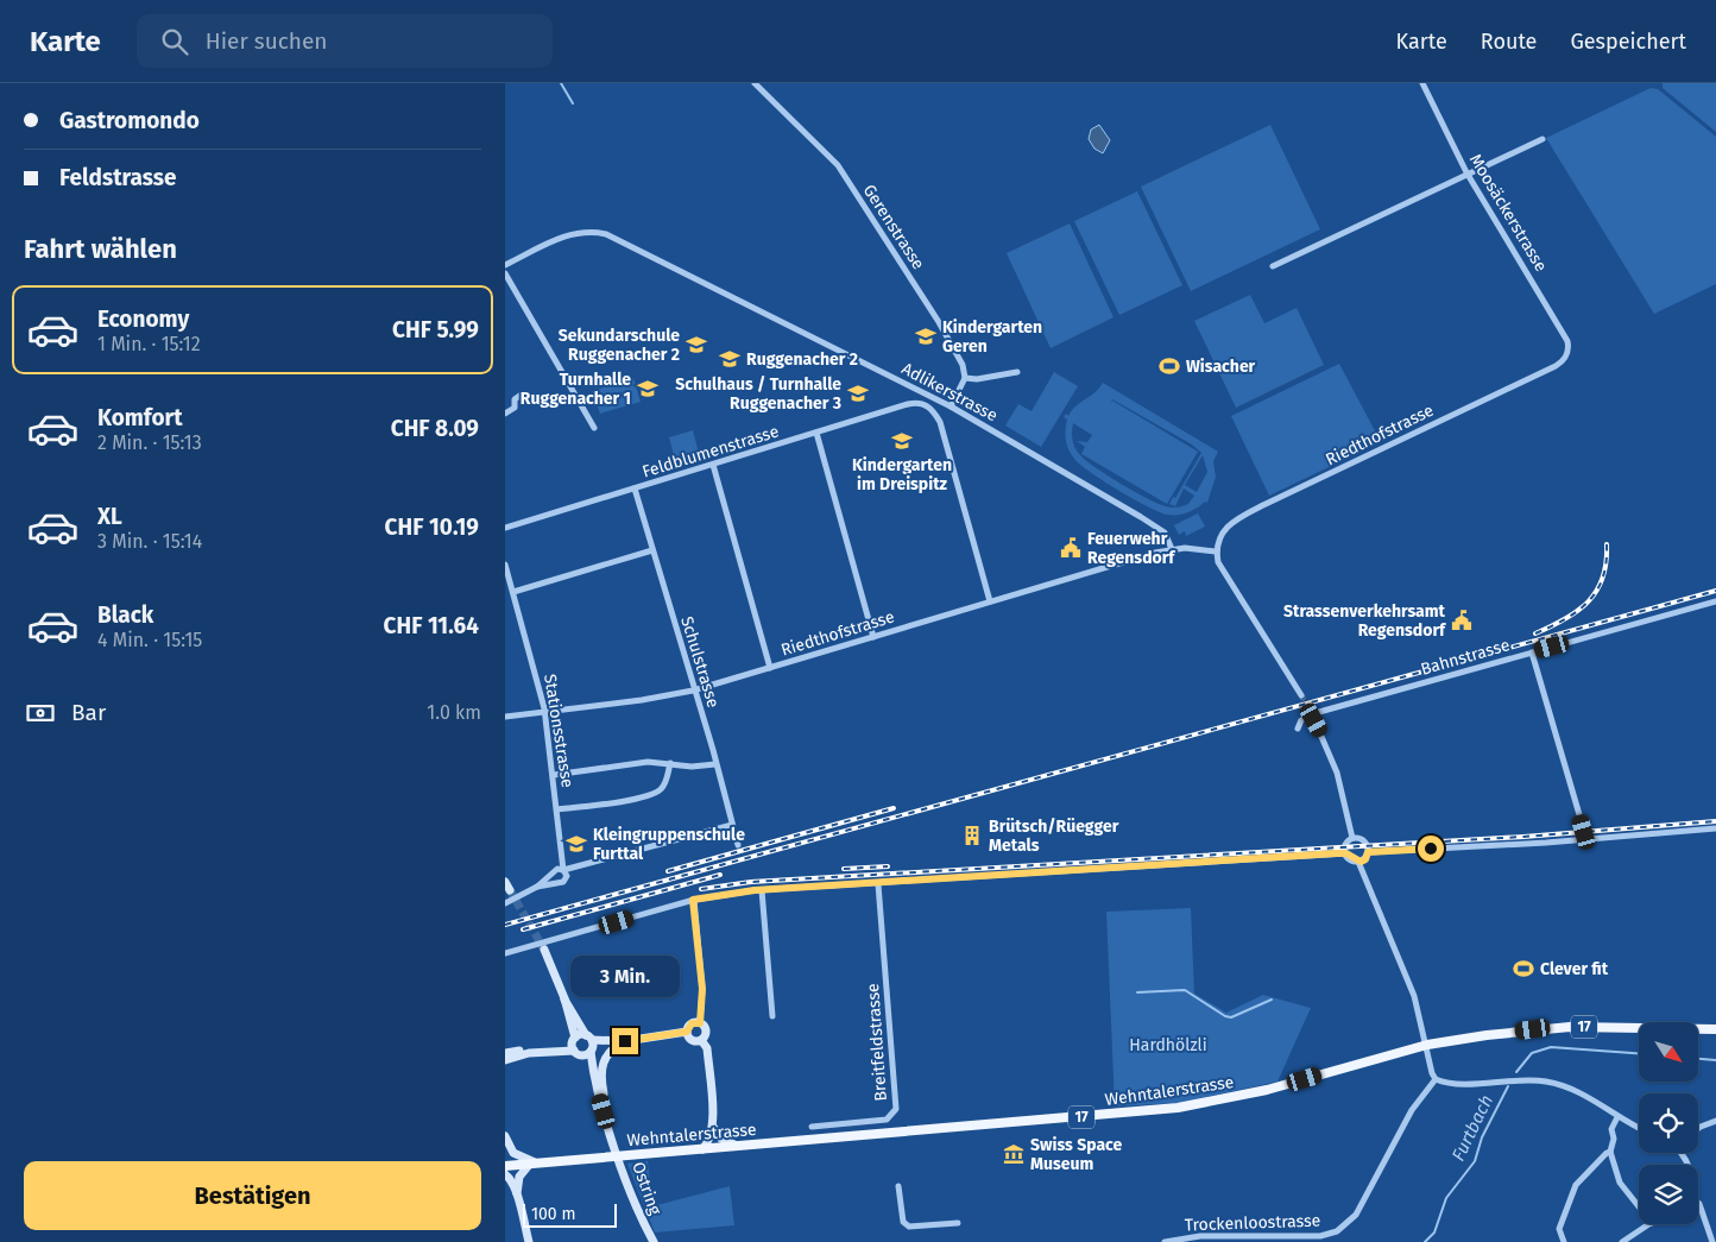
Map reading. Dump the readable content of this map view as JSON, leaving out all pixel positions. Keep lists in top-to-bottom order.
{
  "streets": {
    "main road": ["17", "Wehntalerstrasse", "Ostring"],
    "street": [
      "Moosäckerstrasse",
      "Gerenstrasse",
      "Adlikerstrasse",
      "Riedthofstrasse",
      "Feldblumenstrasse",
      "Bahnstrasse",
      "Schulstrasse",
      "Stationsstrasse",
      "Breitfeldstrasse",
      "Trockenloostrasse"
    ]
  },
  "crossings": [
    ["Moosäckerstrasse", "Riedthofstrasse"],
    ["Adlikerstrasse", "Riedthofstrasse"],
    ["Riedthofstrasse", "Feldblumenstrasse"],
    ["Riedthofstrasse", "Schulstrasse"],
    ["Riedthofstrasse", "Stationsstrasse"],
    ["Feldblumenstrasse", "Schulstrasse"],
    ["17", "Wehntalerstrasse"]
  ],
  "water": ["Furtbach"],
  "parks": ["Hardhölzli"],
  "places": {
    "school or university": [
      "Kindergarten Geren",
      "Sekundarschule Ruggenacher 2",
      "Ruggenacher 2",
      "Turnhalle Ruggenacher 1",
      "Schulhaus / Turnhalle Ruggenacher 3",
      "Kindergarten im Dreispitz",
      "Kleingruppenschule Furttal"
    ],
    "sports": ["Wisacher", "Clever fit"],
    "public building": ["Feuerwehr Regensdorf", "Strassenverkehrsamt Regensdorf"],
    "building": ["Brütsch/Rüegger Metals"],
    "museum": ["Swiss Space Museum"]
  },
  "scale_bar": "100 m",
  "north": "bottom right",
  "page": {
    "header": "Karte",
    "search": "Hier suchen",
    "nav": ["Karte", "Route", "Gespeichert"],
    "banner": ["Gastromondo", "Feldstrasse"],
    "heading": "Fahrt wählen",
    "list": [
      {
        "name": "Economy",
        "note": "1 Min. · 15:12",
        "value": "CHF 5.99"
      },
      {
        "name": "Komfort",
        "note": "2 Min. · 15:13",
        "value": "CHF 8.09"
      },
      {
        "name": "XL",
        "note": "3 Min. · 15:14",
        "value": "CHF 10.19"
      },
      {
        "name": "Black",
        "note": "4 Min. · 15:15",
        "value": "CHF 11.64"
      }
    ],
    "pay": ["Bar", "1.0 km"],
    "bubble": "3 Min.",
    "buttons": "Bestätigen",
    "scale": "100 m"
  }
}
